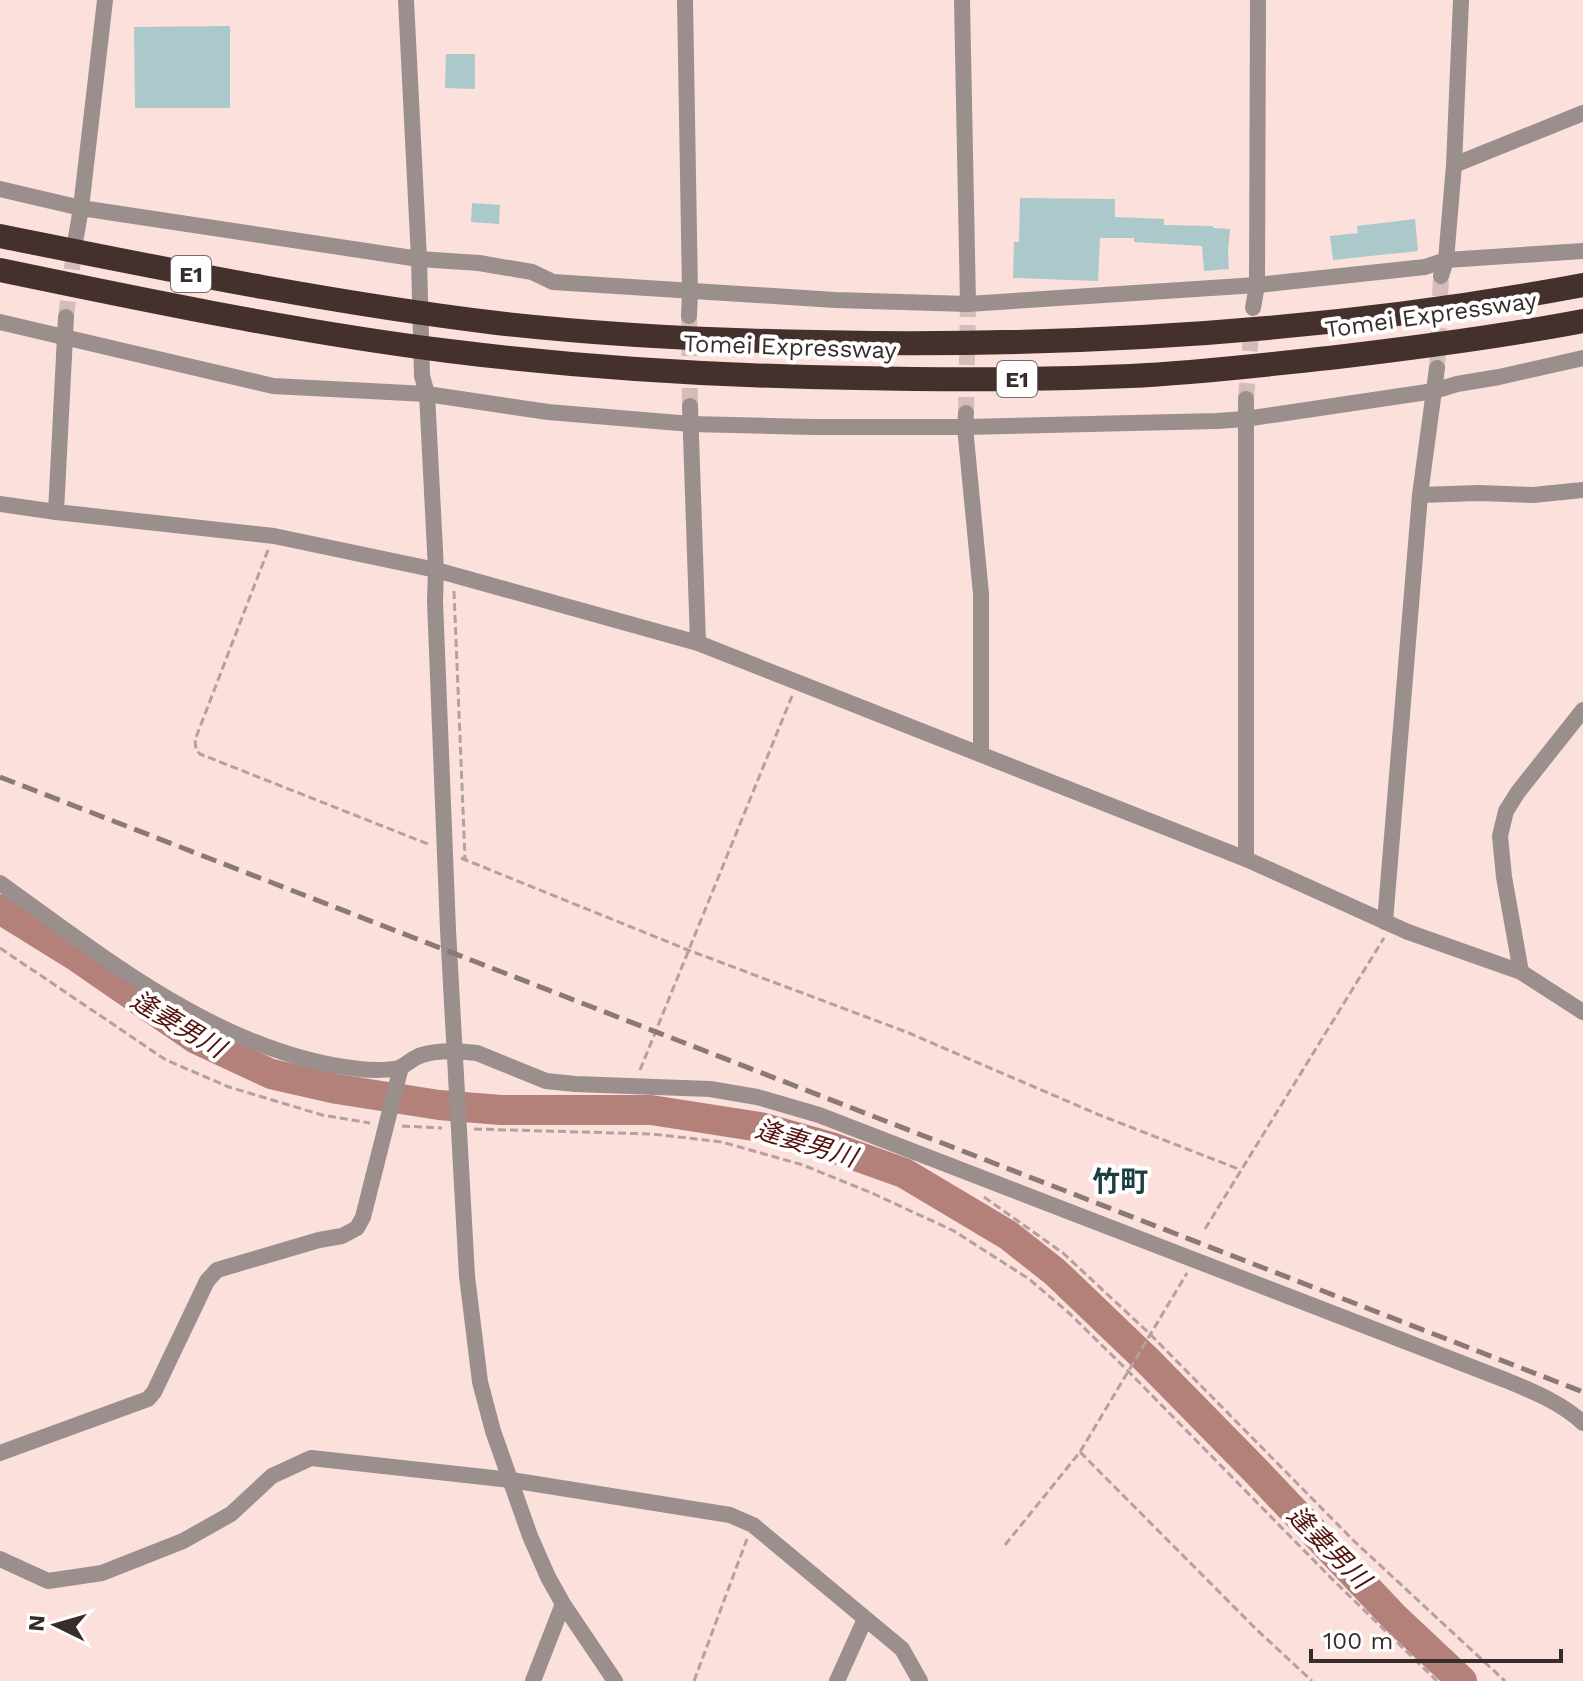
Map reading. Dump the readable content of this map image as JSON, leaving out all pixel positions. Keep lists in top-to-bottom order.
{
  "streets": {
    "highway": ["E1", "Tomei Expressway"]
  },
  "districts": ["竹町"],
  "water": ["逢妻男川"],
  "scale_bar": "100 m",
  "north": "left"
}
